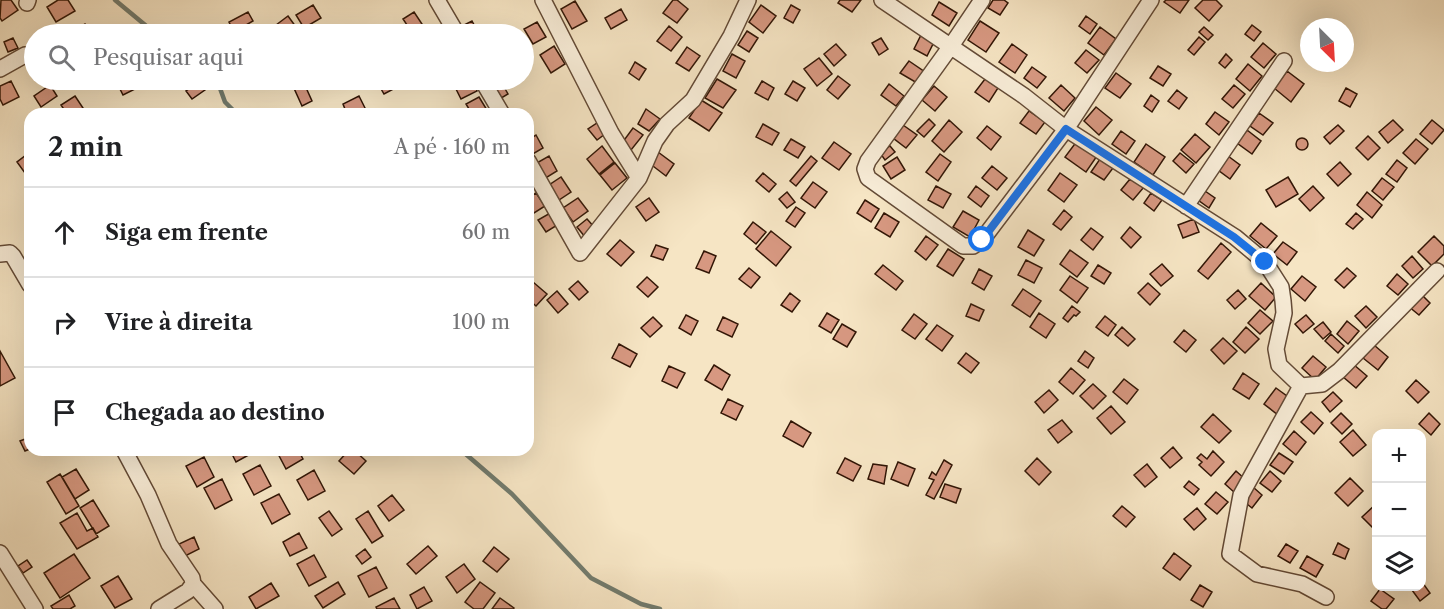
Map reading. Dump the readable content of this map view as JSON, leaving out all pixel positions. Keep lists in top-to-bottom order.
{
  "north": "bottom right",
  "page": {
    "search": "Pesquisar aqui",
    "heading": ["2 min", "A pé · 160 m"],
    "list": [
      ["Siga em frente", "60 m"],
      ["Vire à direita", "100 m"],
      "Chegada ao destino"
    ],
    "map_buttons": ["+", "−"]
  }
}
